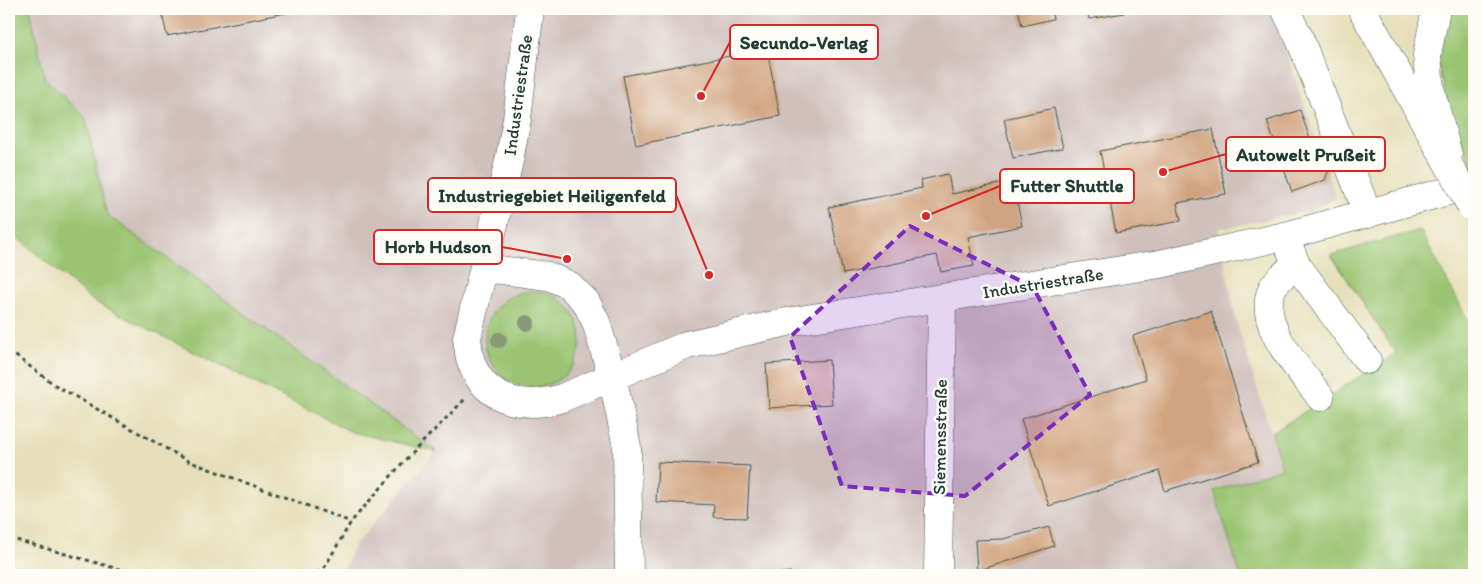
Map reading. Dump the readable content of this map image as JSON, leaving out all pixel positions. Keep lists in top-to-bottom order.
{
  "streets": {
    "street": ["Industriestraße", "Siemensstraße"]
  },
  "crossings": [
    ["Industriestraße", "Siemensstraße"]
  ],
  "places": [
    "Secundo-Verlag",
    "Autowelt Prußeit",
    "Futter Shuttle",
    "Horb Hudson",
    "Industriegebiet Heiligenfeld"
  ]
}
